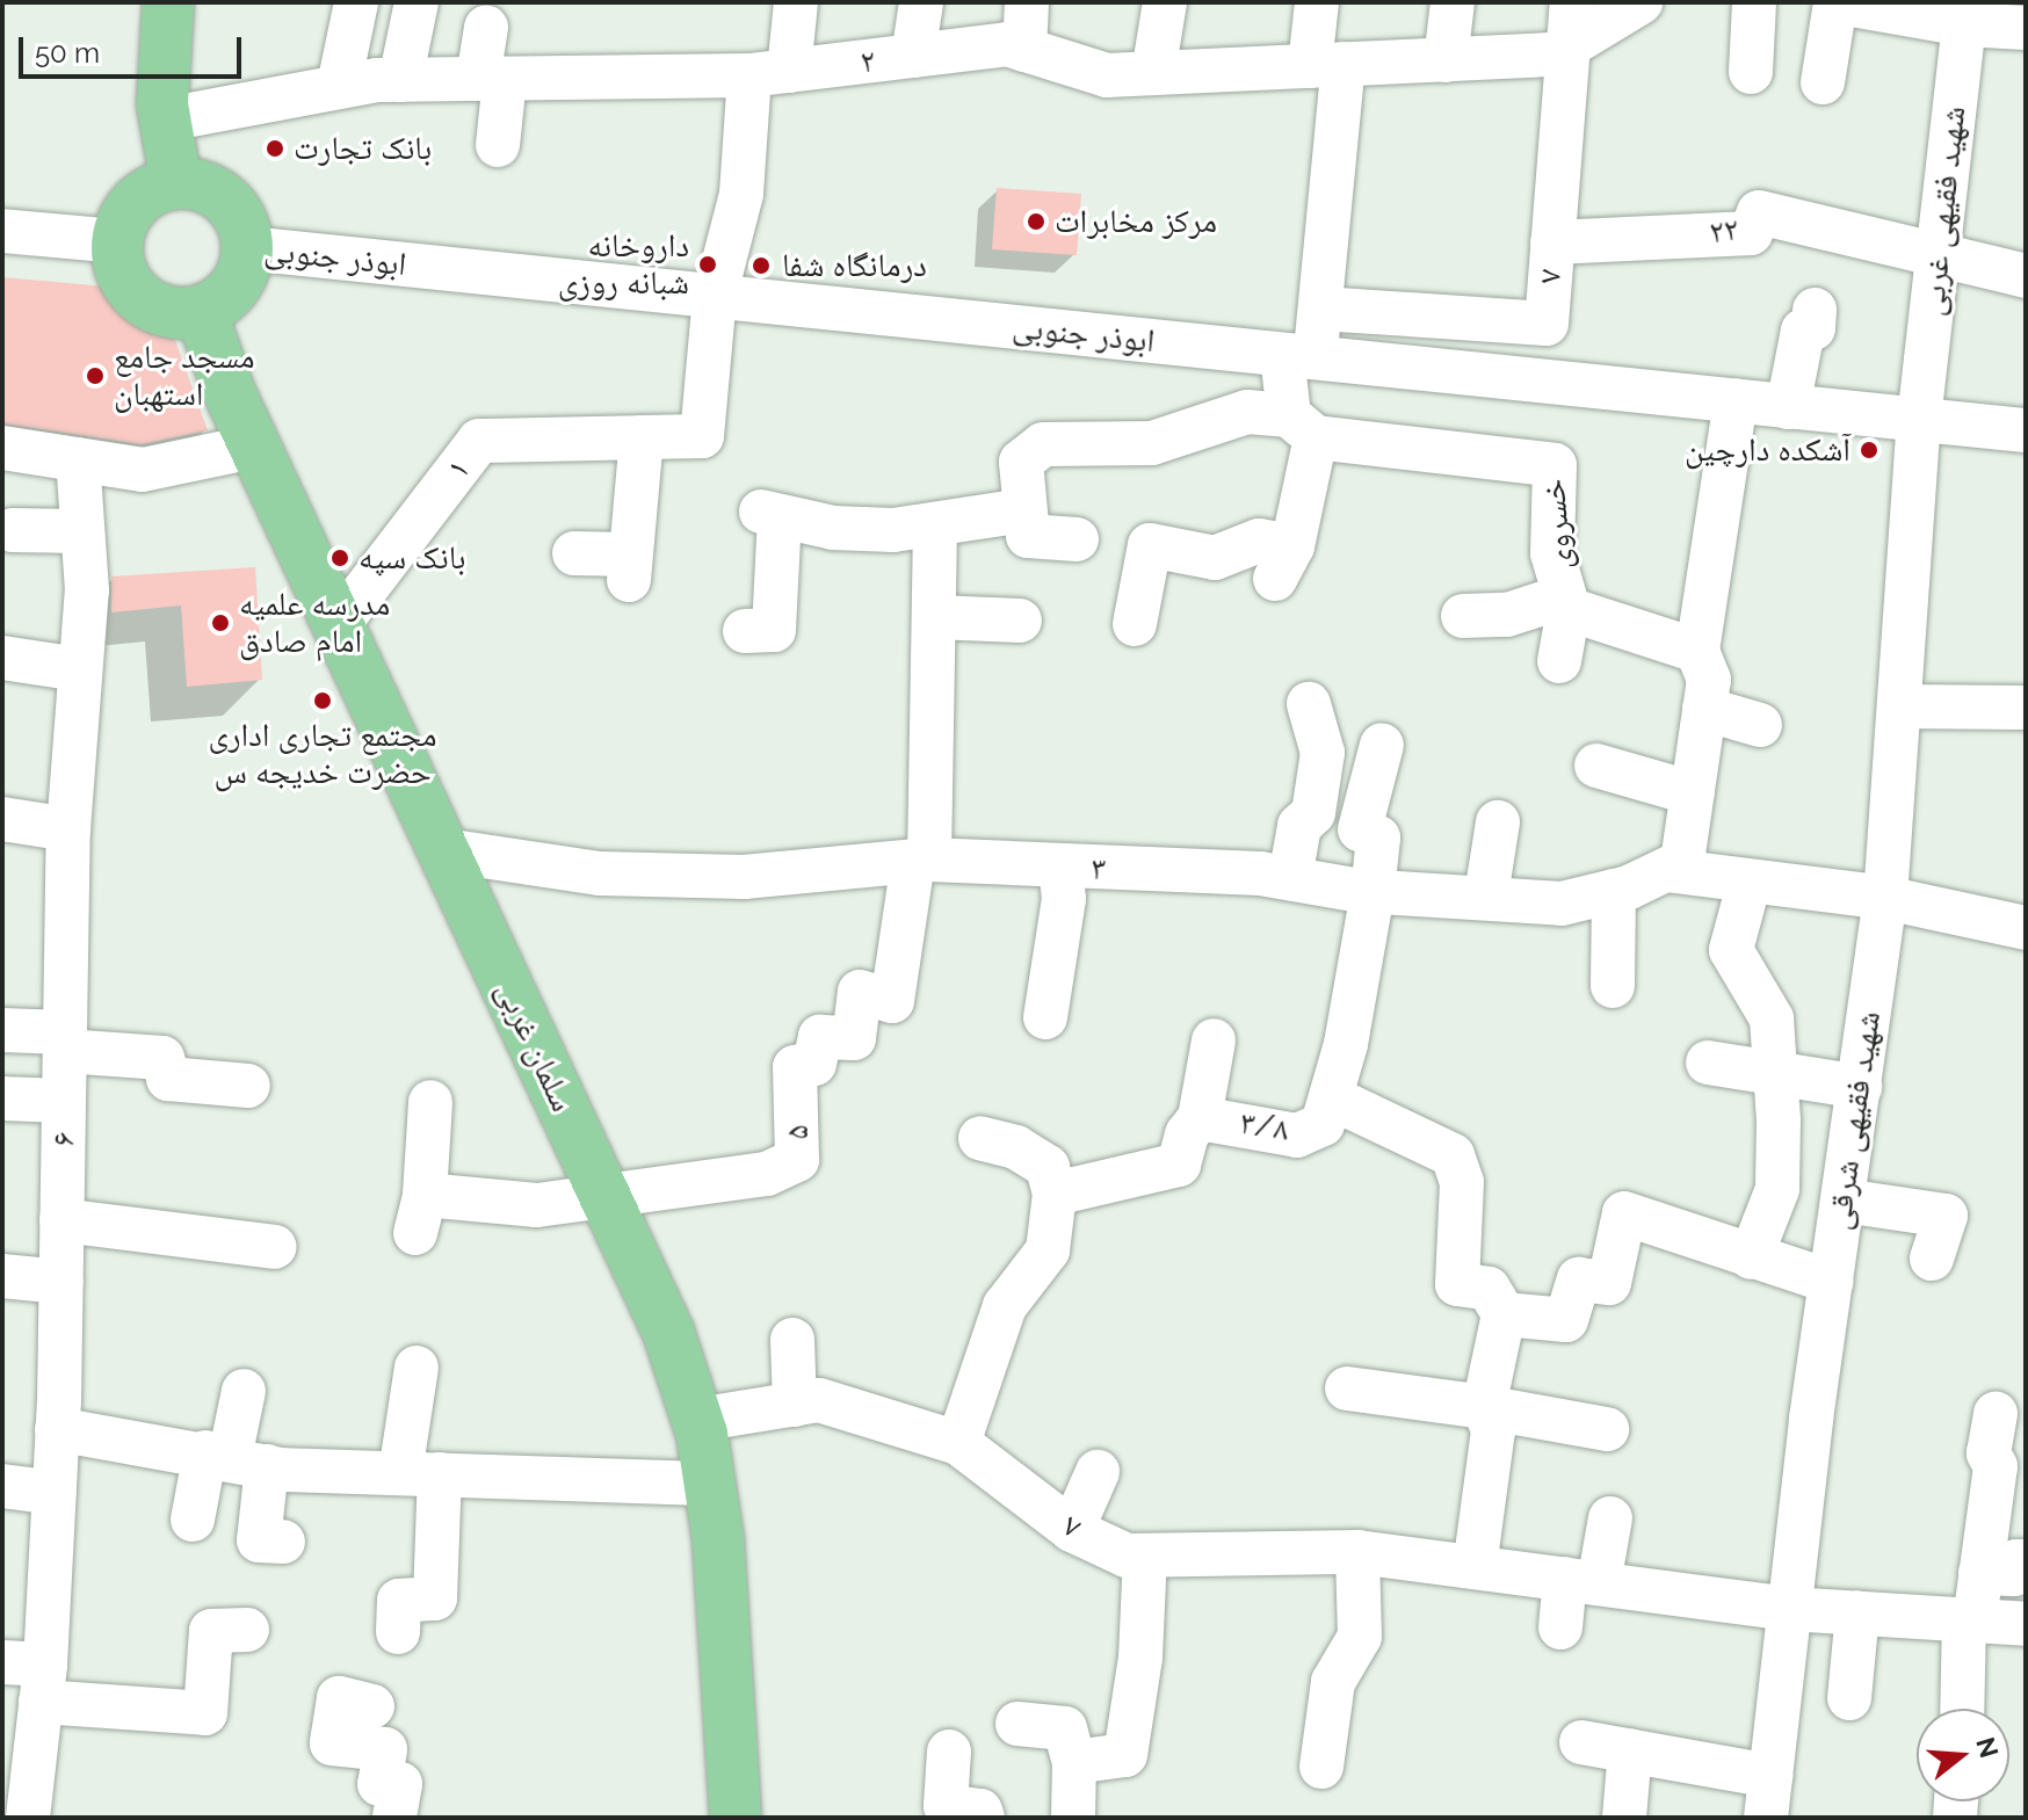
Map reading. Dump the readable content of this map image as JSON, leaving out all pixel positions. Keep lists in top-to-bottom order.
{
  "streets": {
    "main road": ["سلمان غربی"],
    "street": [
      "۲",
      "شهید فقیهی غربی",
      "۲۲",
      "ابوذر جنوبی",
      "۷",
      "۱",
      "خسروی",
      "۳",
      "شهید فقیهی شرقی",
      "۳/۸",
      "۵",
      "۶"
    ]
  },
  "crossings": [
    ["۲", "۷"],
    ["شهید فقیهی غربی", "۲۲"],
    ["شهید فقیهی غربی", "ابوذر جنوبی"],
    ["شهید فقیهی غربی", "شهید فقیهی شرقی"],
    ["۲۲", "۷"],
    ["ابوذر جنوبی", "سلمان غربی"],
    ["ابوذر جنوبی", "شهید فقیهی شرقی"],
    ["۷", "سلمان غربی"],
    ["۷", "شهید فقیهی شرقی"],
    ["۱", "سلمان غربی"],
    ["۳", "سلمان غربی"],
    ["۳", "۳/۸"],
    ["۳", "۵"],
    ["سلمان غربی", "۵"]
  ],
  "places": [
    "بانک تجارت",
    "مرکز مخابرات",
    "داروخانه شبانه روزی",
    "درمانگاه شفا",
    "مسجد جامع استهبان",
    "آشکده دارچین",
    "بانک سپه",
    "مدرسه علمیه امام صادق",
    "مجتمع تجاری اداری حضرت خدیجه س"
  ],
  "scale_bar": "50 m",
  "north": "right"
}
